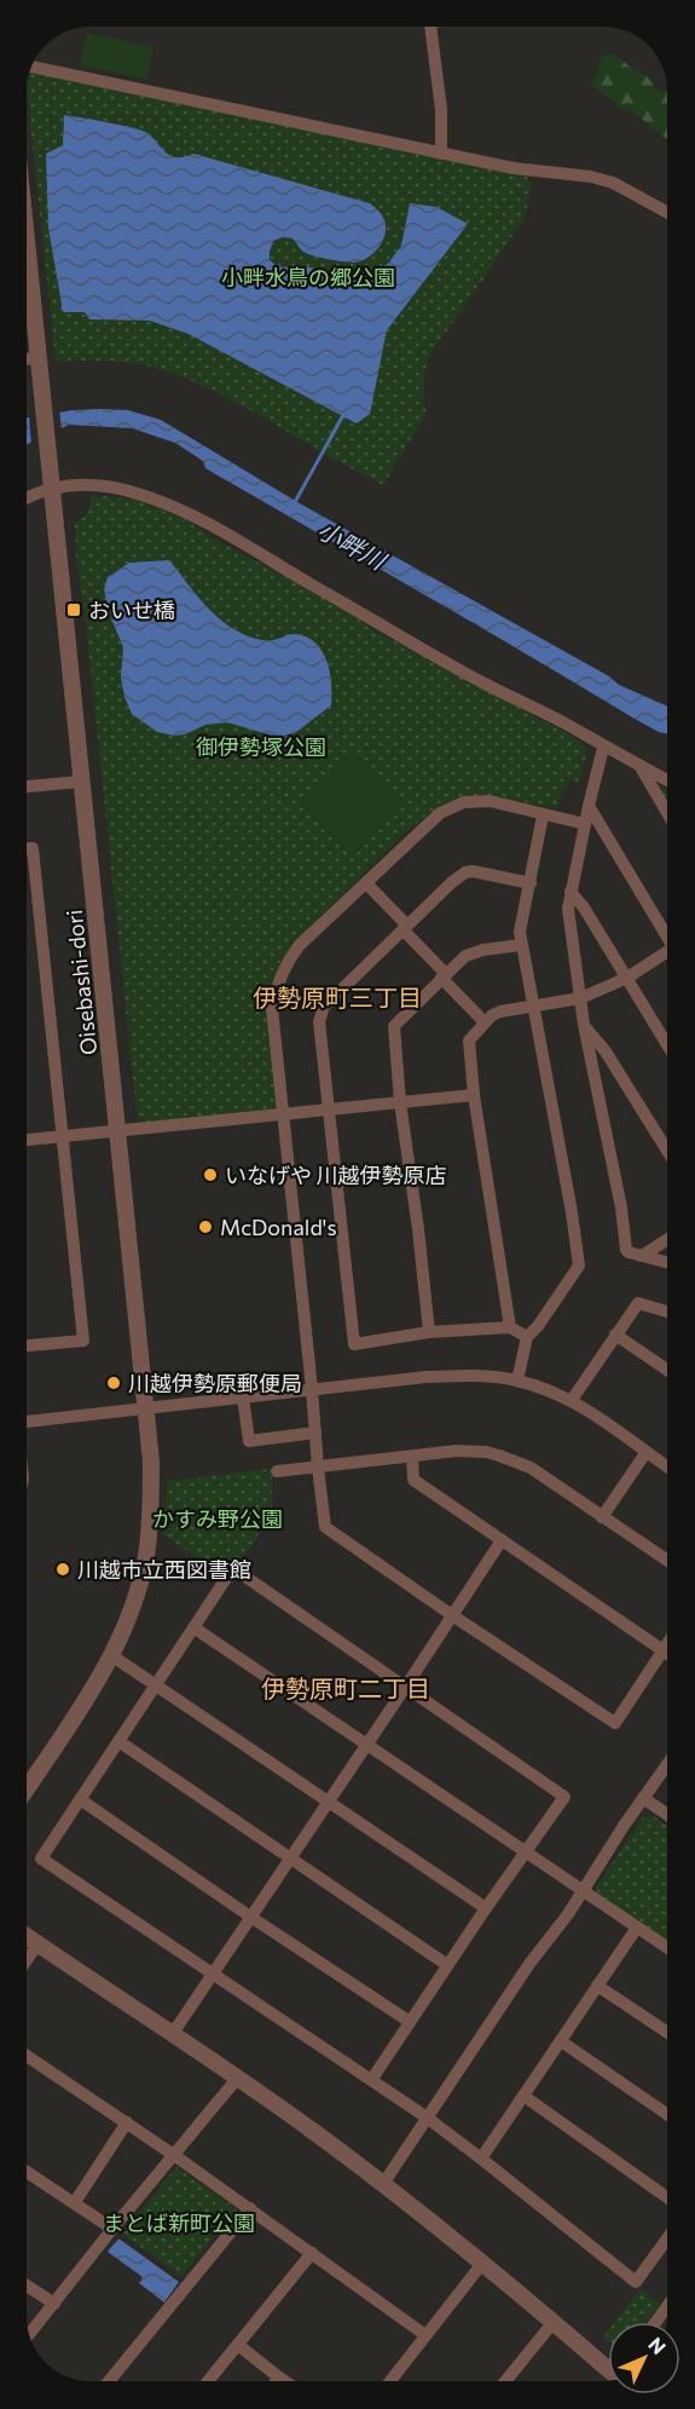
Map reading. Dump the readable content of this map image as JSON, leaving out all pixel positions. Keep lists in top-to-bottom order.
{
  "streets": {
    "street": ["Oisebashi-dori"]
  },
  "districts": ["伊勢原町三丁目", "伊勢原町二丁目"],
  "water": ["小畔川"],
  "parks": [
    "小畔水鳥の郷公園",
    "御伊勢塚公園",
    "かすみ野公園",
    "まとば新町公園"
  ],
  "places": {
    "transit": ["おいせ橋"],
    "other": [
      "いなげや 川越伊勢原店",
      "McDonald's",
      "川越伊勢原郵便局",
      "川越市立西図書館"
    ]
  },
  "north": "top right"
}
